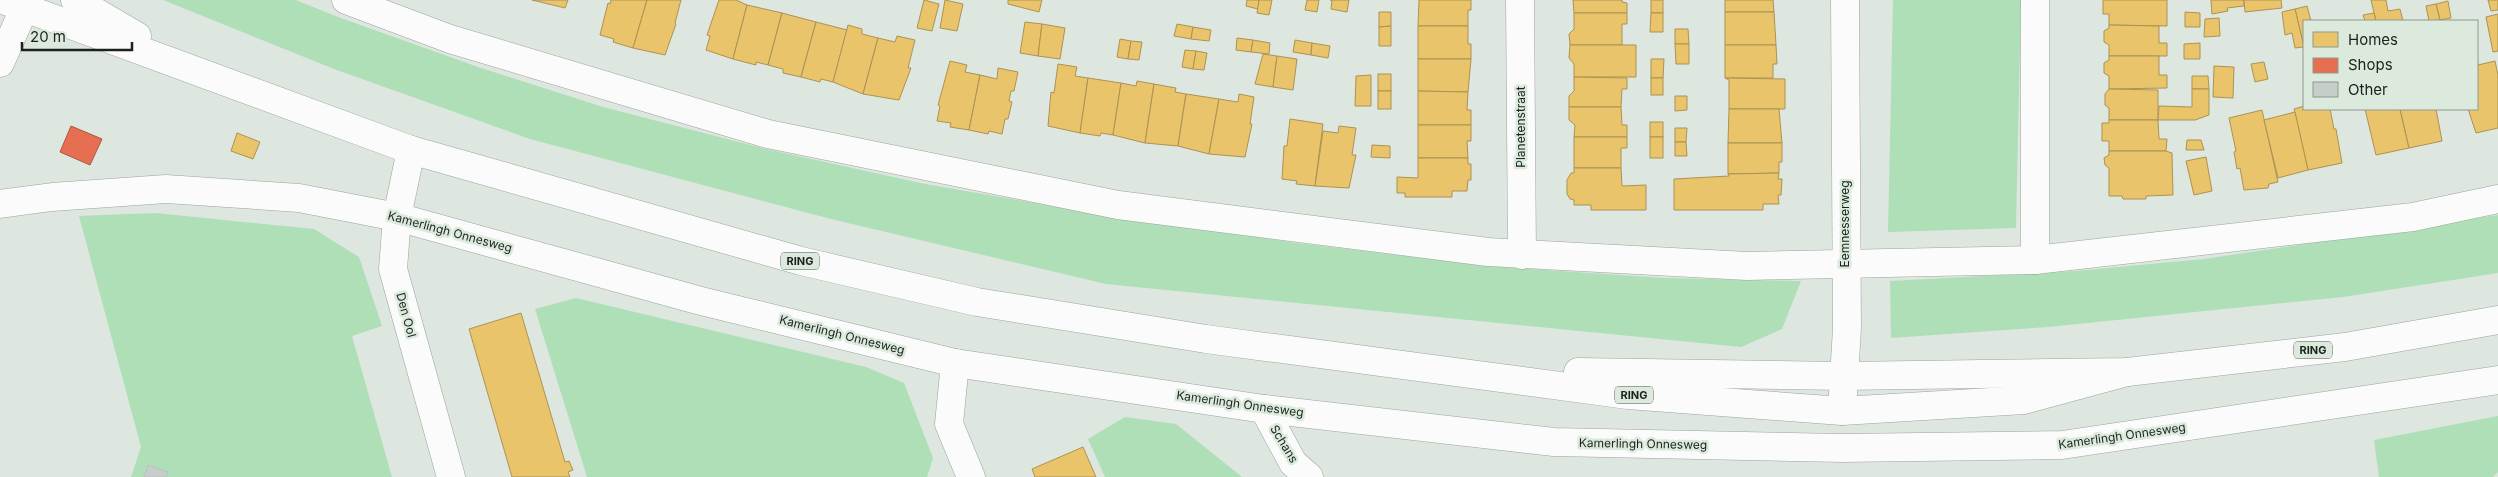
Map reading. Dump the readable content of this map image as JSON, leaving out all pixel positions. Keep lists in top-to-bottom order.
{
  "streets": {
    "street": [
      "Planetenstraat",
      "Eemnesserweg",
      "Kamerlingh Onnesweg",
      "RING",
      "Den Ool",
      "Schans"
    ]
  },
  "crossings": [
    ["Eemnesserweg", "Kamerlingh Onnesweg"],
    ["Eemnesserweg", "RING"],
    ["Kamerlingh Onnesweg", "Den Ool"],
    ["Kamerlingh Onnesweg", "Schans"],
    ["RING", "Den Ool"]
  ],
  "legend": ["Homes", "Shops", "Other"],
  "scale_bar": "20 m"
}
